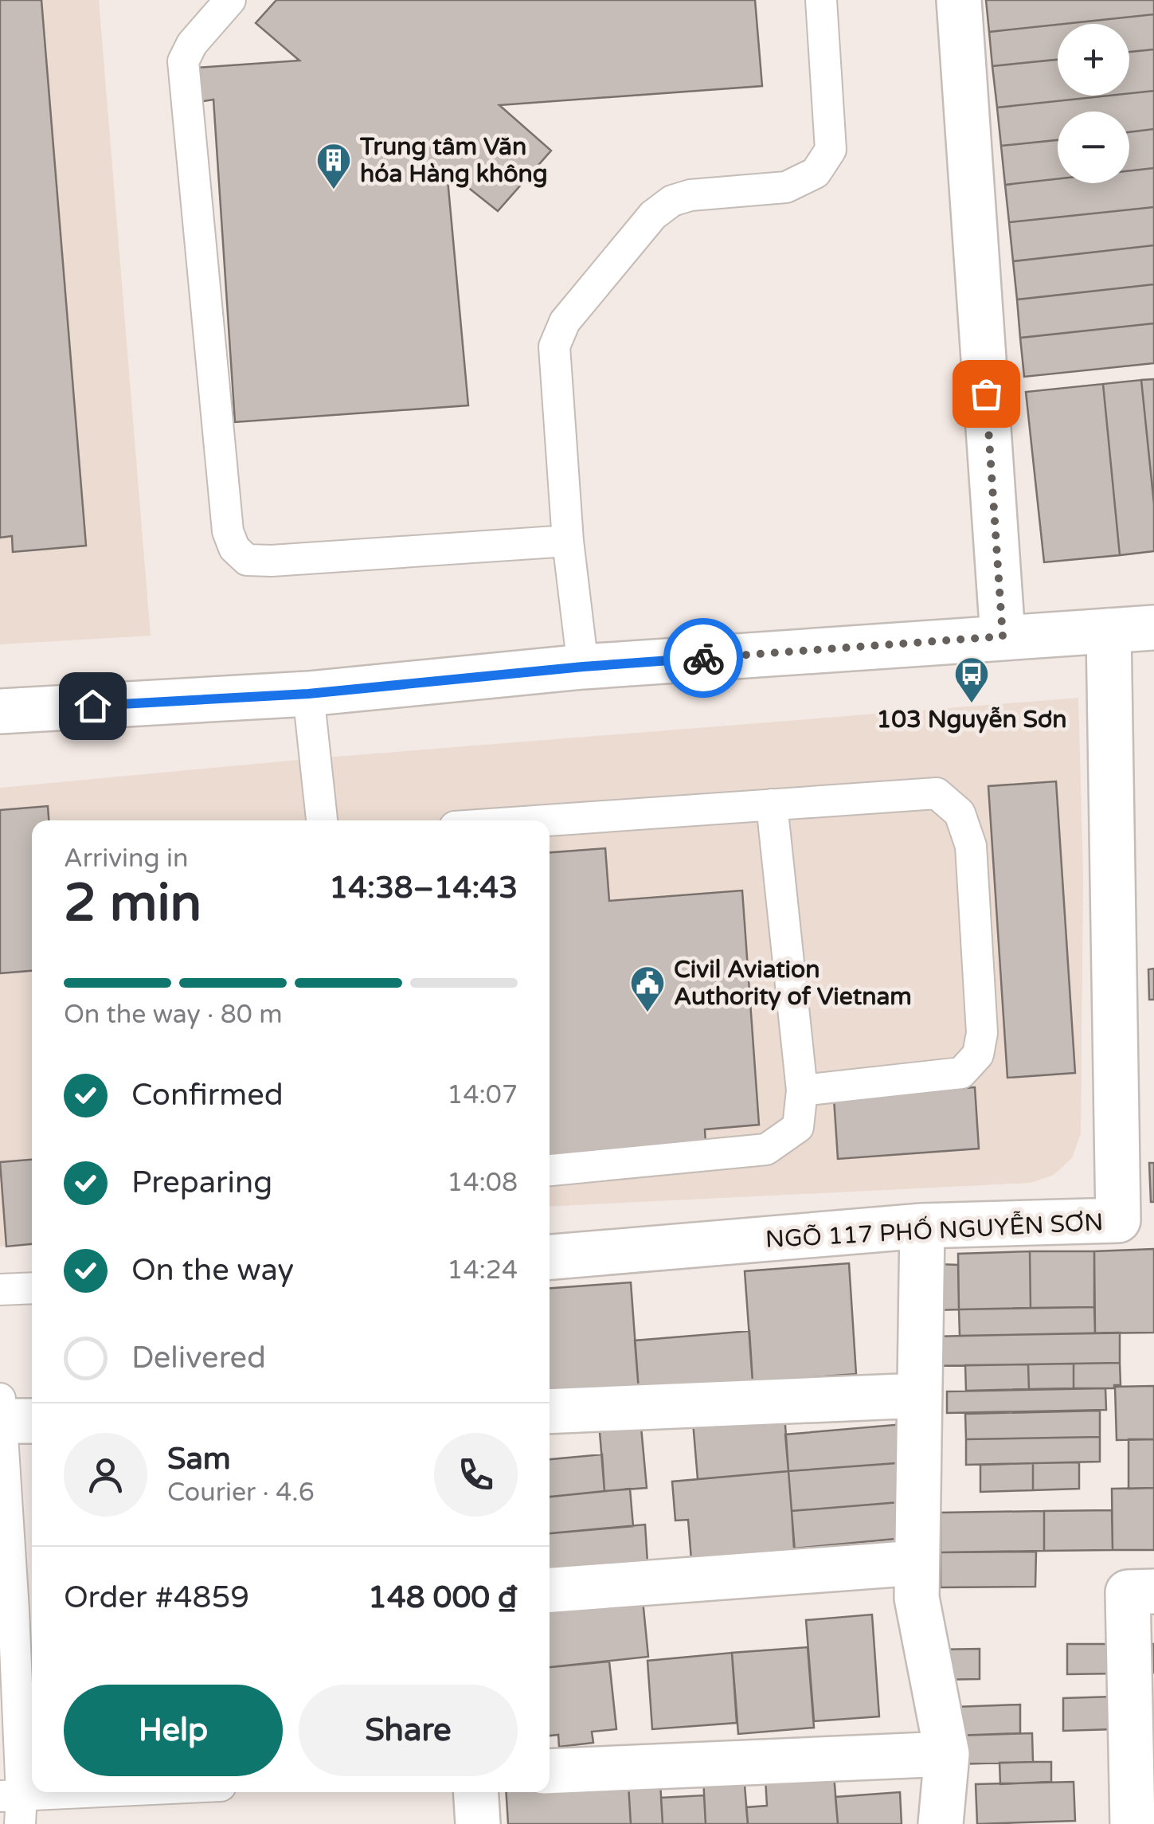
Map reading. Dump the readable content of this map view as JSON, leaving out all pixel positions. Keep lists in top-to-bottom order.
{
  "streets": {
    "street": ["NGÕ 117 PHỐ NGUYỄN SƠN"]
  },
  "places": {
    "building": ["Trung tâm Văn hóa Hàng không"],
    "bus stop": ["103 Nguyễn Sơn"],
    "public building": ["Civil Aviation Authority of Vietnam"]
  },
  "page": {
    "map_buttons": ["+", "−"],
    "heading": ["2 min", "Arriving in", "14:38–14:43"],
    "panel": [
      "Sam",
      "Courier · 4.6",
      "Order #4859",
      "148 000 ₫"
    ],
    "bar": "On the way · 80 m",
    "list": [
      ["Confirmed", "14:07"],
      ["Preparing", "14:08"],
      ["On the way", "14:24"],
      "Delivered"
    ],
    "buttons": ["Help", "Share"]
  }
}
